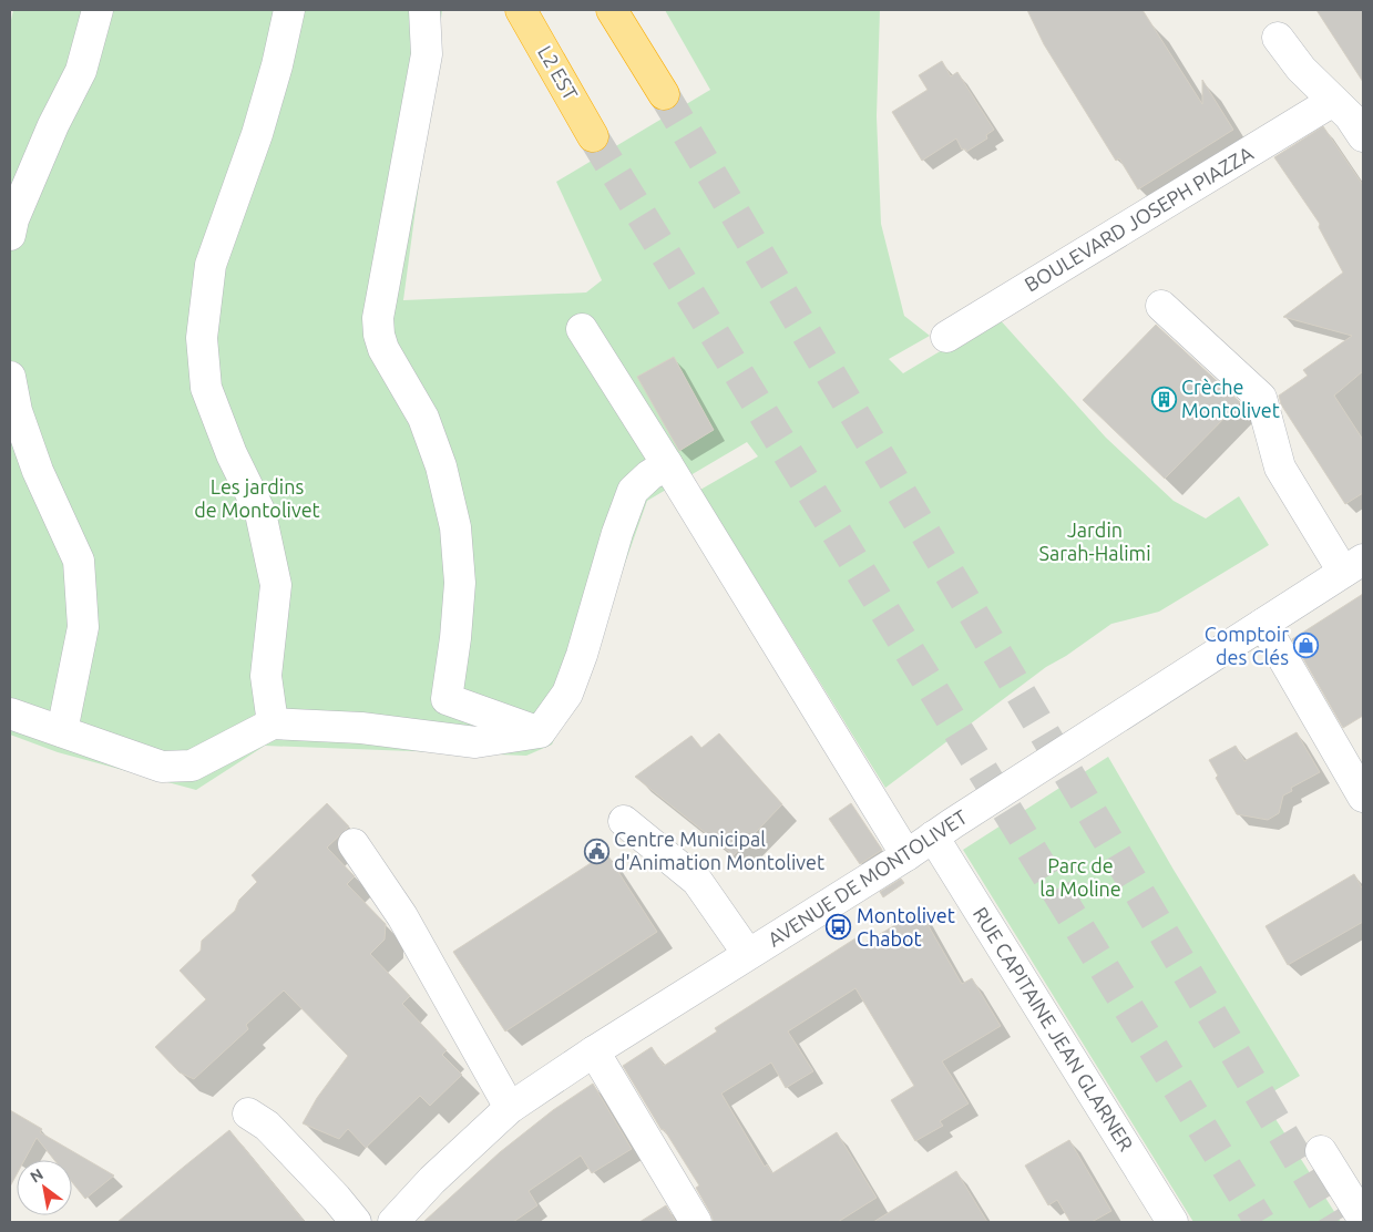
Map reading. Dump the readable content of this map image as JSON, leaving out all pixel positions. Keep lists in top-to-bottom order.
{
  "streets": {
    "highway": ["L2 EST"],
    "street": ["BOULEVARD JOSEPH PIAZZA", "AVENUE DE MONTOLIVET", "RUE CAPITAINE JEAN GLARNER"]
  },
  "crossings": [
    ["AVENUE DE MONTOLIVET", "RUE CAPITAINE JEAN GLARNER"]
  ],
  "parks": ["Les jardins de Montolivet", "Jardin Sarah-Halimi", "Parc de la Moline"],
  "places": {
    "building": ["Crèche Montolivet"],
    "shop": ["Comptoir des Clés"],
    "public building": ["Centre Municipal d'Animation Montolivet"],
    "bus stop": ["Montolivet Chabot"]
  },
  "north": "top left"
}
